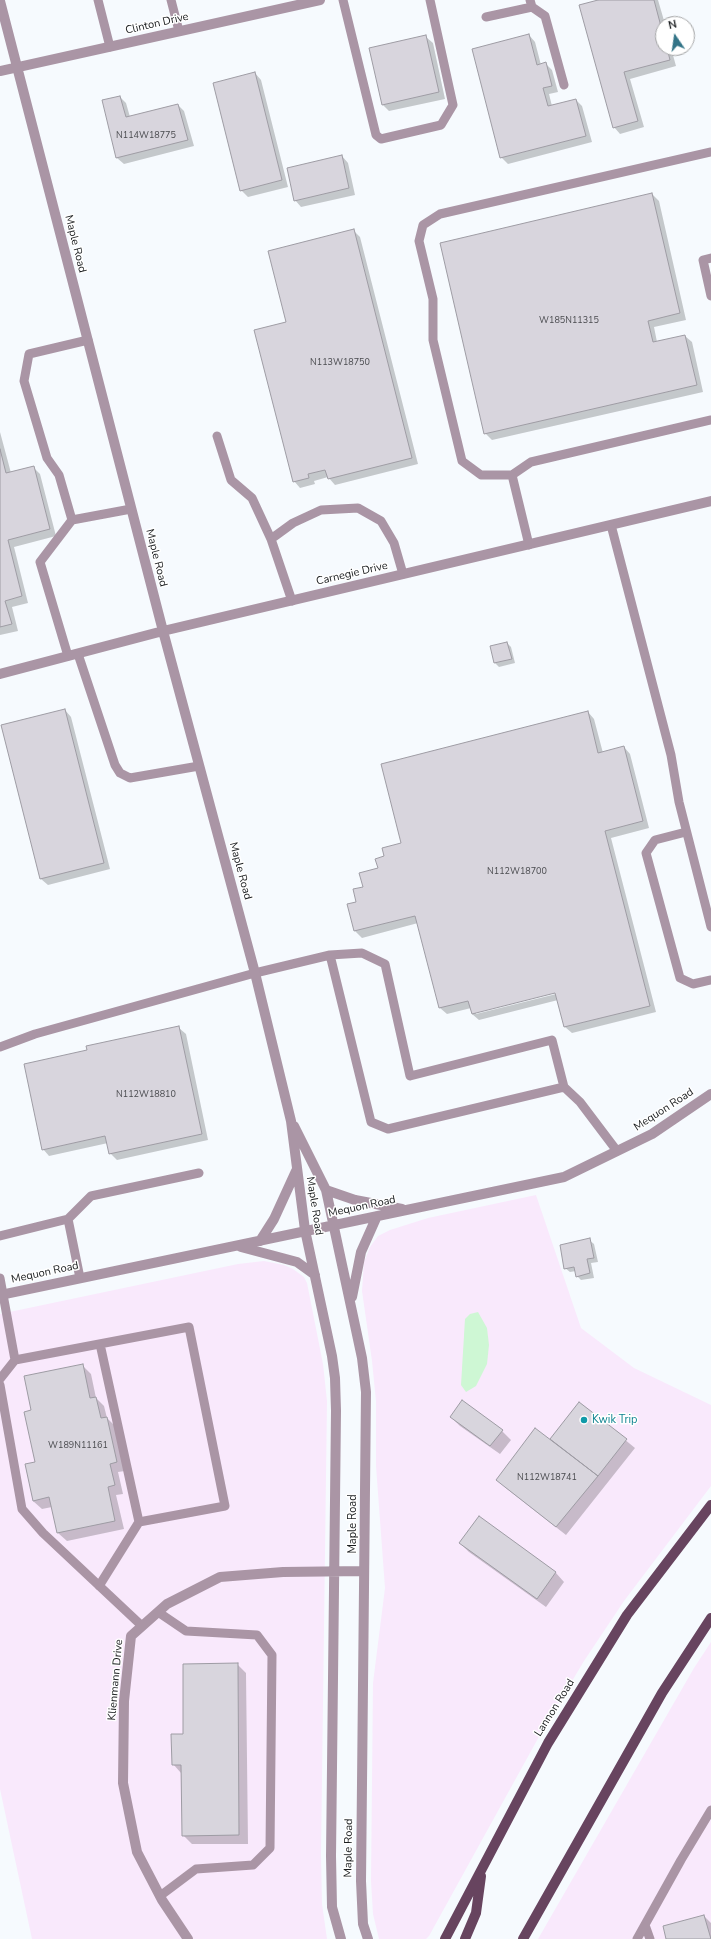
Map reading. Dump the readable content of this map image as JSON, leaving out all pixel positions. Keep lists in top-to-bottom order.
{
  "streets": {
    "main road": ["Lannon Road"],
    "street": [
      "Clinton Drive",
      "Maple Road",
      "Carnegie Drive",
      "Mequon Road",
      "Klienmann Drive"
    ]
  },
  "crossings": [
    ["Clinton Drive", "Maple Road"],
    ["Maple Road", "Carnegie Drive"],
    ["Maple Road", "Mequon Road"],
    ["Maple Road", "Klienmann Drive"]
  ],
  "places": ["Kwik Trip"],
  "house_numbers": [
    "N114W18775",
    "W185N11315",
    "N113W18750",
    "N112W18700",
    "N112W18810",
    "W189N11161",
    "N112W18741"
  ],
  "north": "top"
}
